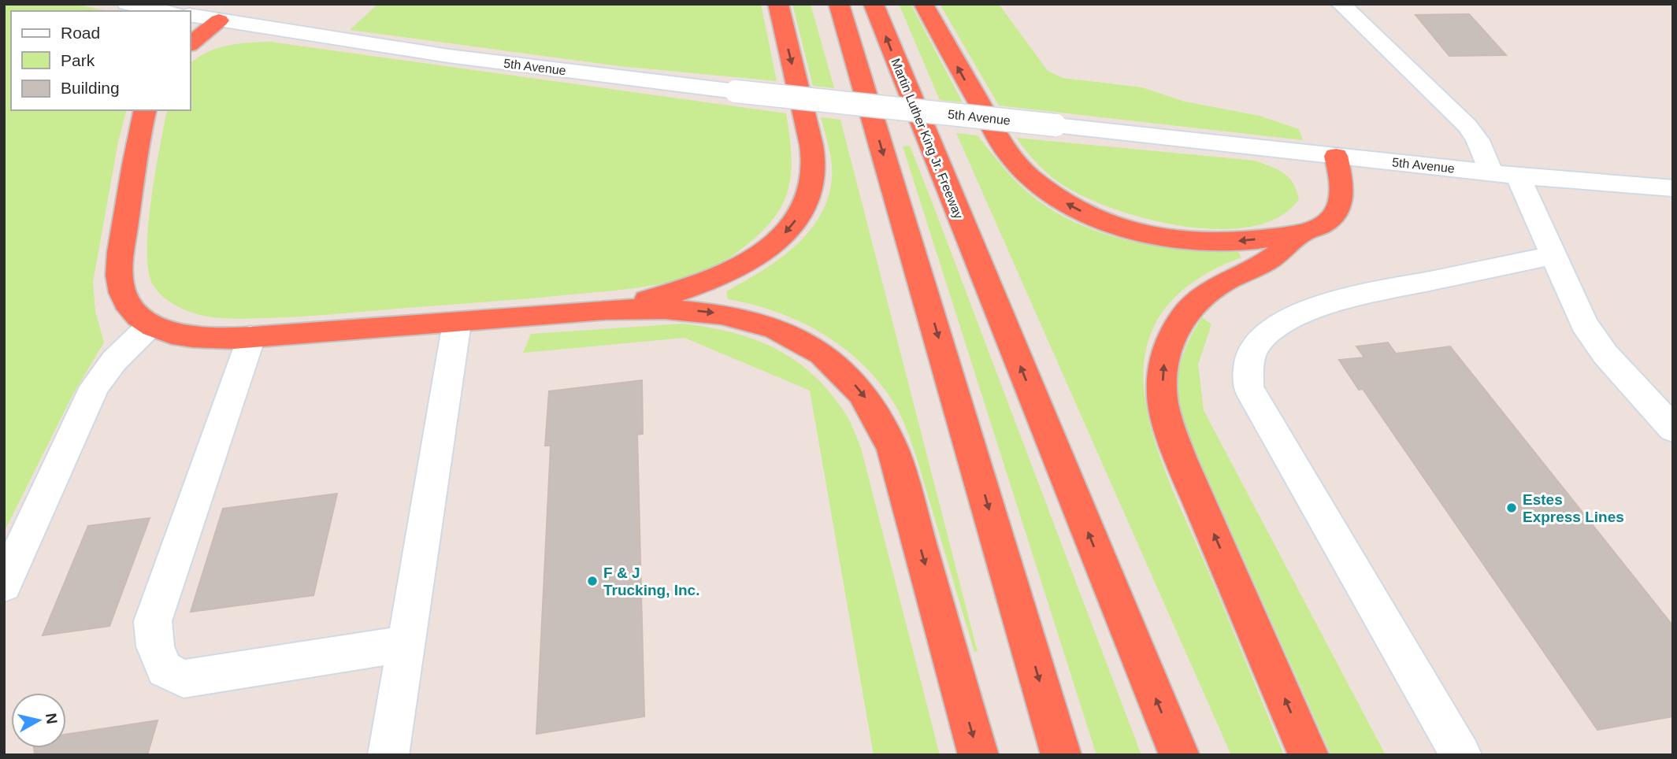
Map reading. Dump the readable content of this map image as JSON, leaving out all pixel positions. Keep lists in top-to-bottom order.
{
  "streets": {
    "highway": ["Martin Luther King Jr. Freeway"],
    "street": ["5th Avenue"]
  },
  "places": ["Estes Express Lines", "F & J Trucking, Inc."],
  "legend": ["Road", "Park", "Building"],
  "north": "right"
}
